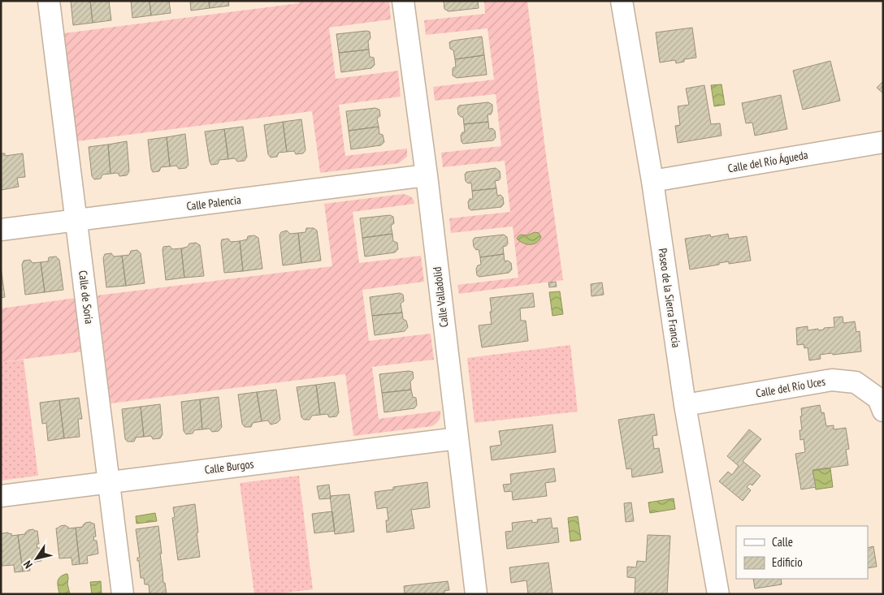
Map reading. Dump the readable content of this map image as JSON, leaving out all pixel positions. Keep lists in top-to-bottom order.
{
  "streets": {
    "street": [
      "Calle del Río Águeda",
      "Calle Palencia",
      "Calle de Soria",
      "Calle Valladolid",
      "Paseo de la Sierra Francia",
      "Calle del Río Uces",
      "Calle Burgos"
    ]
  },
  "crossings": [
    ["Calle del Río Águeda", "Paseo de la Sierra Francia"],
    ["Calle Palencia", "Calle de Soria"],
    ["Calle Palencia", "Calle Valladolid"],
    ["Calle de Soria", "Calle Burgos"],
    ["Calle Valladolid", "Calle Burgos"],
    ["Paseo de la Sierra Francia", "Calle del Río Uces"]
  ],
  "legend": ["Calle", "Edificio"],
  "north": "bottom left"
}
